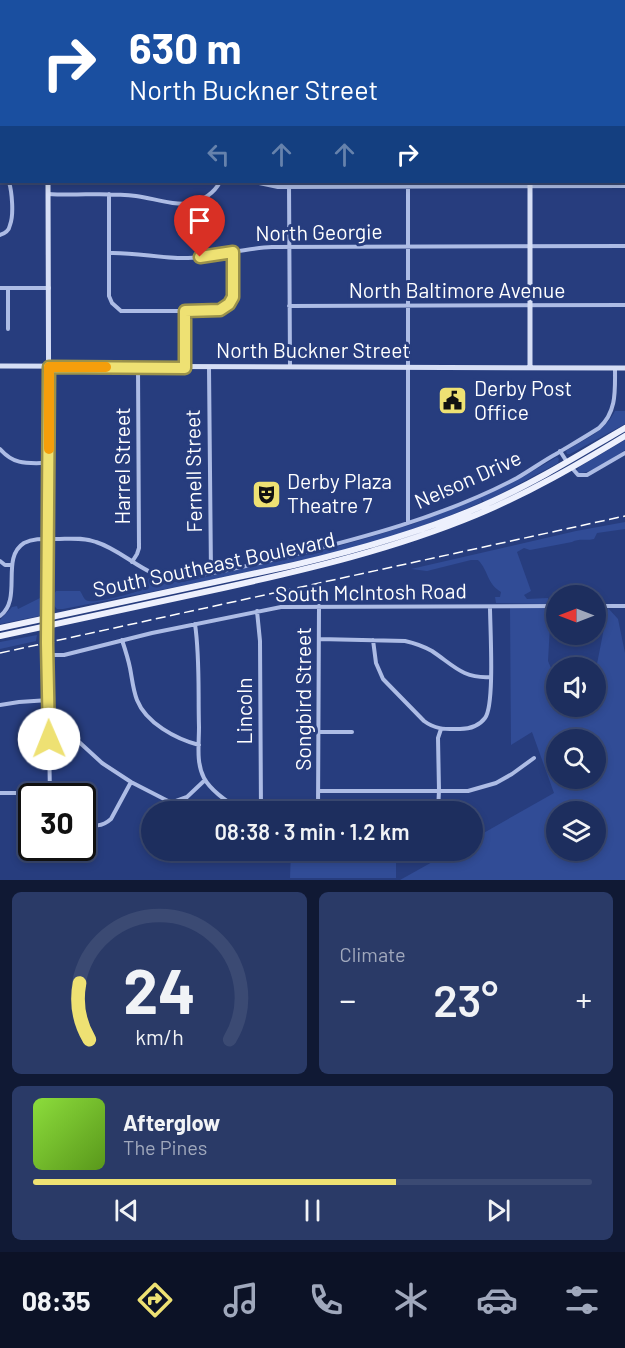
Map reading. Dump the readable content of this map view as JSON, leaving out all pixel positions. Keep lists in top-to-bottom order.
{
  "streets": {
    "main road": ["North Buckner Street", "South Southeast Boulevard"],
    "street": [
      "North Georgie",
      "North Baltimore Avenue",
      "Harrel Street",
      "Fernell Street",
      "Nelson Drive",
      "South McIntosh Road",
      "Songbird Street",
      "Lincoln"
    ]
  },
  "crossings": [
    ["North Buckner Street", "Harrel Street"],
    ["North Buckner Street", "Fernell Street"],
    ["North Buckner Street", "Nelson Drive"],
    ["Harrel Street", "Nelson Drive"],
    ["Fernell Street", "Nelson Drive"],
    ["South McIntosh Road", "Songbird Street"],
    ["South McIntosh Road", "Lincoln"]
  ],
  "places": {
    "public building": ["Derby Post Office"],
    "theatre": ["Derby Plaza Theatre 7"]
  },
  "north": "left",
  "page": {
    "turn": ["630 m", "North Buckner Street"],
    "limit": "30",
    "trip": "08:38 · 3 min · 1.2 km",
    "tile": "Climate",
    "heat": ["−", "23°", "+"],
    "song": ["Afterglow", "The Pines"],
    "tabs": "08:35",
    "gauge": ["24", "km/h"]
  }
}
